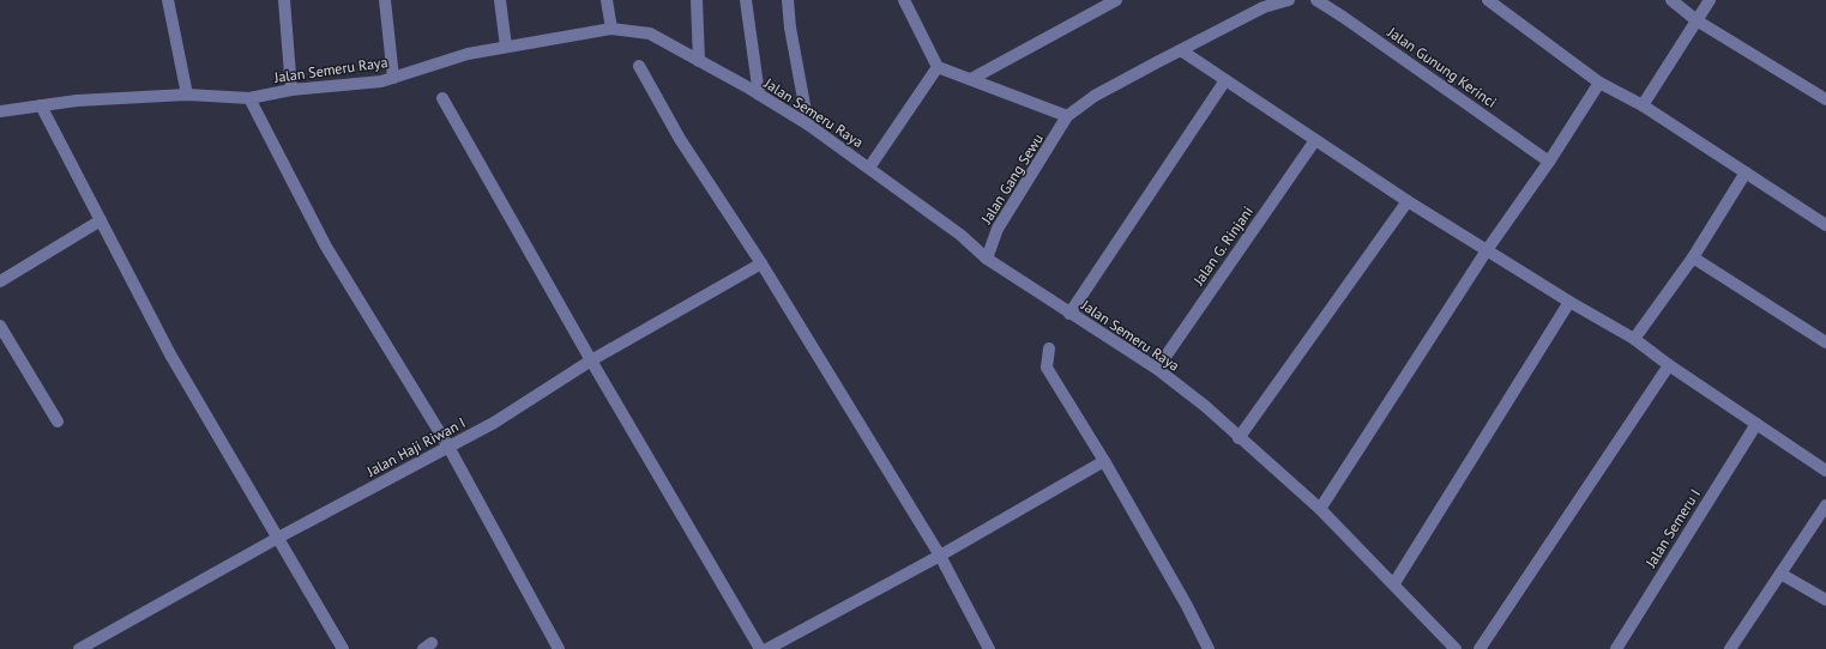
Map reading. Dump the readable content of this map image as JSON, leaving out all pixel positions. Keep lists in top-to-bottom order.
{
  "streets": {
    "street": [
      "Jalan Gunung Kerinci",
      "Jalan Semeru Raya",
      "Jalan Gang Sewu",
      "Jalan G. Rinjani",
      "Jalan Haji Riwan I",
      "Jalan Semeru I"
    ]
  },
  "crossings": [
    ["Jalan Semeru Raya", "Jalan Gang Sewu"],
    ["Jalan Semeru Raya", "Jalan G. Rinjani"]
  ]
}
